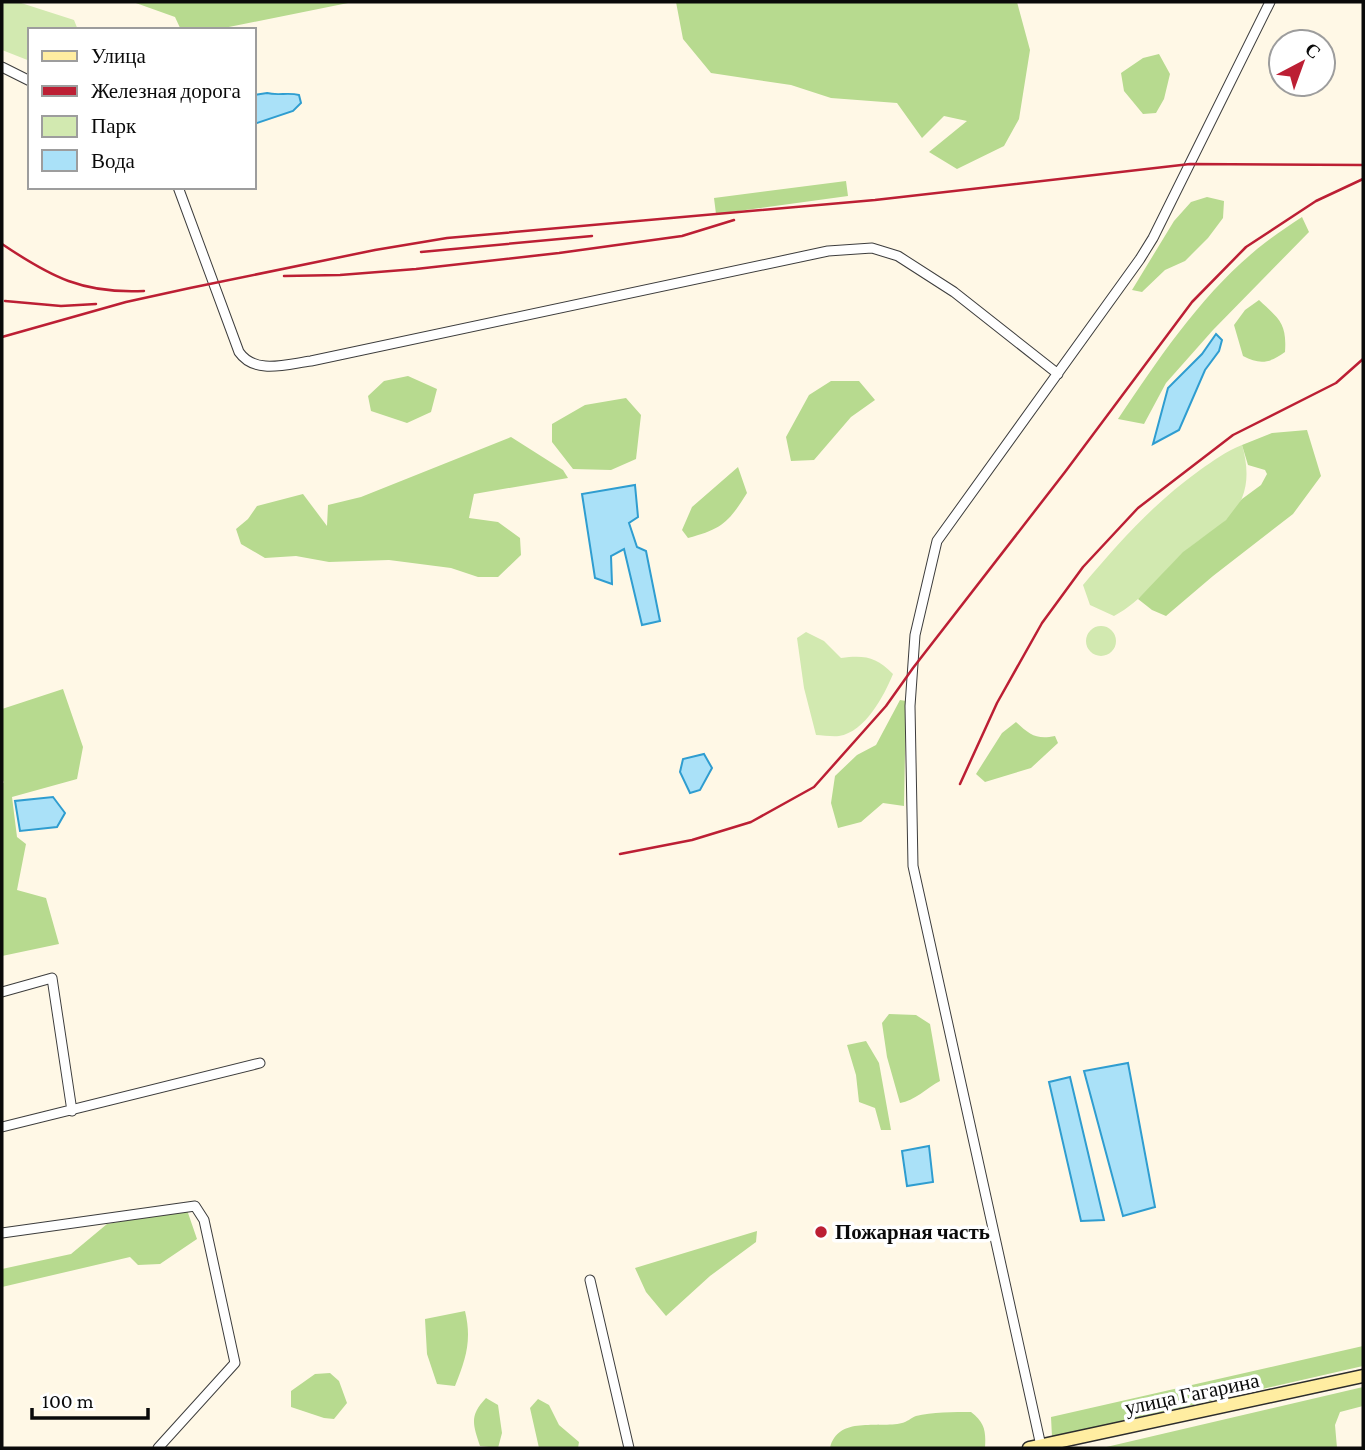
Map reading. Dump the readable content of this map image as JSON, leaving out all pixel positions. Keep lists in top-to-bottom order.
{
  "streets": {
    "main road": ["улица Гагарина"]
  },
  "places": ["Пожарная часть"],
  "legend": [
    "Улица",
    "Железная дорога",
    "Парк",
    "Вода"
  ],
  "scale_bar": "100 m",
  "north": "top right"
}
